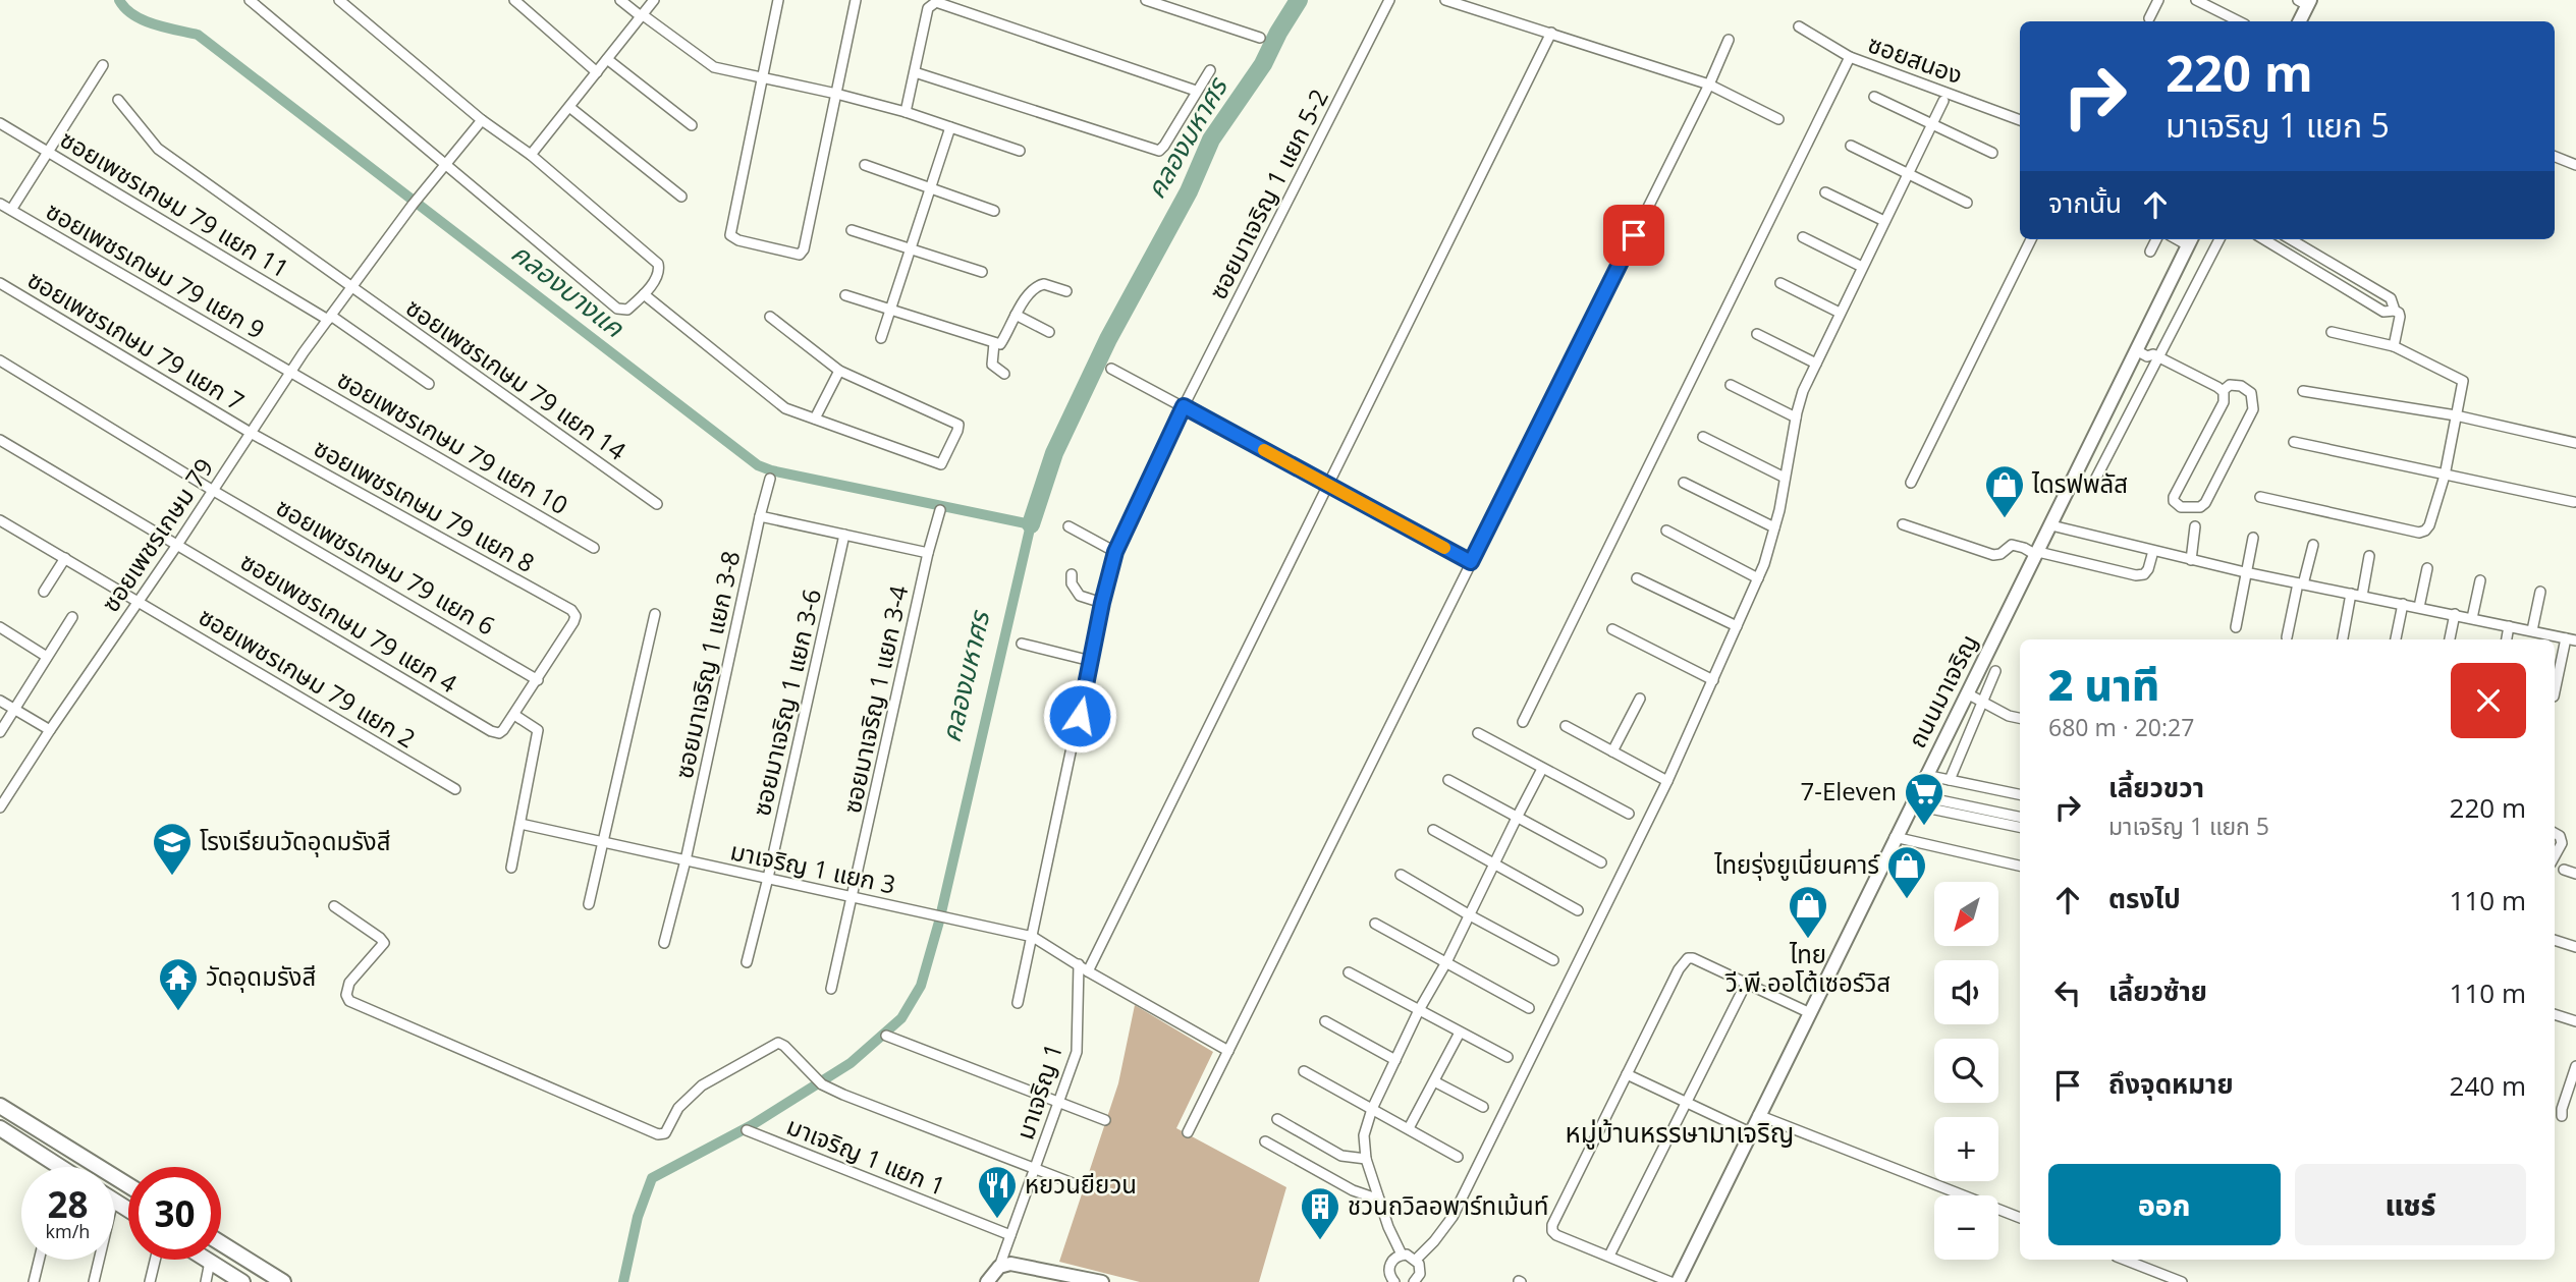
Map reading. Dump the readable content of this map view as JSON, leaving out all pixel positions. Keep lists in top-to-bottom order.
{
  "streets": {
    "main road": ["ถนนมาเจริญ"],
    "street": [
      "ซอยสนอง",
      "ซอยมาเจริญ 1 แยก 5-2",
      "ซอยเพชรเกษม 79 แยก 11",
      "ซอยเพชรเกษม 79 แยก 9",
      "ซอยเพชรเกษม 79 แยก 7",
      "ซอยเพชรเกษม 79 แยก 14",
      "ซอยเพชรเกษม 79 แยก 10",
      "ซอยเพชรเกษม 79 แยก 8",
      "ซอยเพชรเกษม 79",
      "ซอยเพชรเกษม 79 แยก 6",
      "ซอยเพชรเกษม 79 แยก 4",
      "ซอยมาเจริญ 1 แยก 3-8",
      "ซอยเพชรเกษม 79 แยก 2",
      "ซอยมาเจริญ 1 แยก 3-4",
      "ซอยมาเจริญ 1 แยก 3-6",
      "มาเจริญ 1 แยก 3",
      "มาเจริญ 1",
      "มาเจริญ 1 แยก 1"
    ]
  },
  "crossings": [
    ["ซอยมาเจริญ 1 แยก 5-2", "มาเจริญ 1 แยก 3"],
    ["ซอยเพชรเกษม 79 แยก 11", "ซอยเพชรเกษม 79"],
    ["ซอยเพชรเกษม 79 แยก 9", "ซอยเพชรเกษม 79 แยก 10"],
    ["ซอยเพชรเกษม 79 แยก 9", "ซอยเพชรเกษม 79"],
    ["ซอยเพชรเกษม 79 แยก 7", "ซอยเพชรเกษม 79 แยก 8"],
    ["ซอยเพชรเกษม 79 แยก 7", "ซอยเพชรเกษม 79"],
    ["ซอยเพชรเกษม 79 แยก 14", "ซอยเพชรเกษม 79"],
    ["ซอยเพชรเกษม 79 แยก 10", "ซอยเพชรเกษม 79"],
    ["ซอยเพชรเกษม 79 แยก 8", "ซอยเพชรเกษม 79"],
    ["ซอยเพชรเกษม 79 แยก 8", "ซอยเพชรเกษม 79 แยก 6"],
    ["ซอยเพชรเกษม 79", "ซอยเพชรเกษม 79 แยก 6"],
    ["ซอยเพชรเกษม 79", "ซอยเพชรเกษม 79 แยก 4"],
    ["ซอยเพชรเกษม 79", "ซอยเพชรเกษม 79 แยก 2"],
    ["ซอยมาเจริญ 1 แยก 3-8", "มาเจริญ 1 แยก 3"],
    ["ซอยมาเจริญ 1 แยก 3-4", "มาเจริญ 1 แยก 3"],
    ["ซอยมาเจริญ 1 แยก 3-6", "มาเจริญ 1 แยก 3"],
    ["มาเจริญ 1 แยก 3", "มาเจริญ 1"],
    ["มาเจริญ 1", "มาเจริญ 1 แยก 1"]
  ],
  "districts": ["หมู่บ้านหรรษามาเจริญ"],
  "water": ["คลองมหาศร", "คลองบางแค"],
  "places": {
    "shop": ["ไดรฟพลัส", "ไทยรุ่งยูเนี่ยนคาร์", "ไทย วี.พี.ออโต้เซอร์วิส"],
    "supermarket": ["7-Eleven"],
    "school or university": ["โรงเรียนวัดอุดมรังสี"],
    "temple": ["วัดอุดมรังสี"],
    "restaurant": ["หยวนยียวน"],
    "building": ["ชวนถวิลอพาร์ทเม้นท์"]
  },
  "north": "bottom left",
  "page": {
    "turn": ["220 m", "มาเจริญ 1 แยก 5"],
    "then": "จากนั้น",
    "heading": ["2 นาที", "680 m · 20:27"],
    "list": [
      {
        "name": "เลี้ยวขวา",
        "note": "มาเจริญ 1 แยก 5",
        "value": "220 m"
      },
      {
        "name": "ตรงไป",
        "value": "110 m"
      },
      {
        "name": "เลี้ยวซ้าย",
        "value": "110 m"
      },
      {
        "name": "ถึงจุดหมาย",
        "value": "240 m"
      }
    ],
    "map_buttons": ["+", "−"],
    "buttons": ["ออก", "แชร์"],
    "speed": "28 km/h",
    "limit": "30"
  }
}
